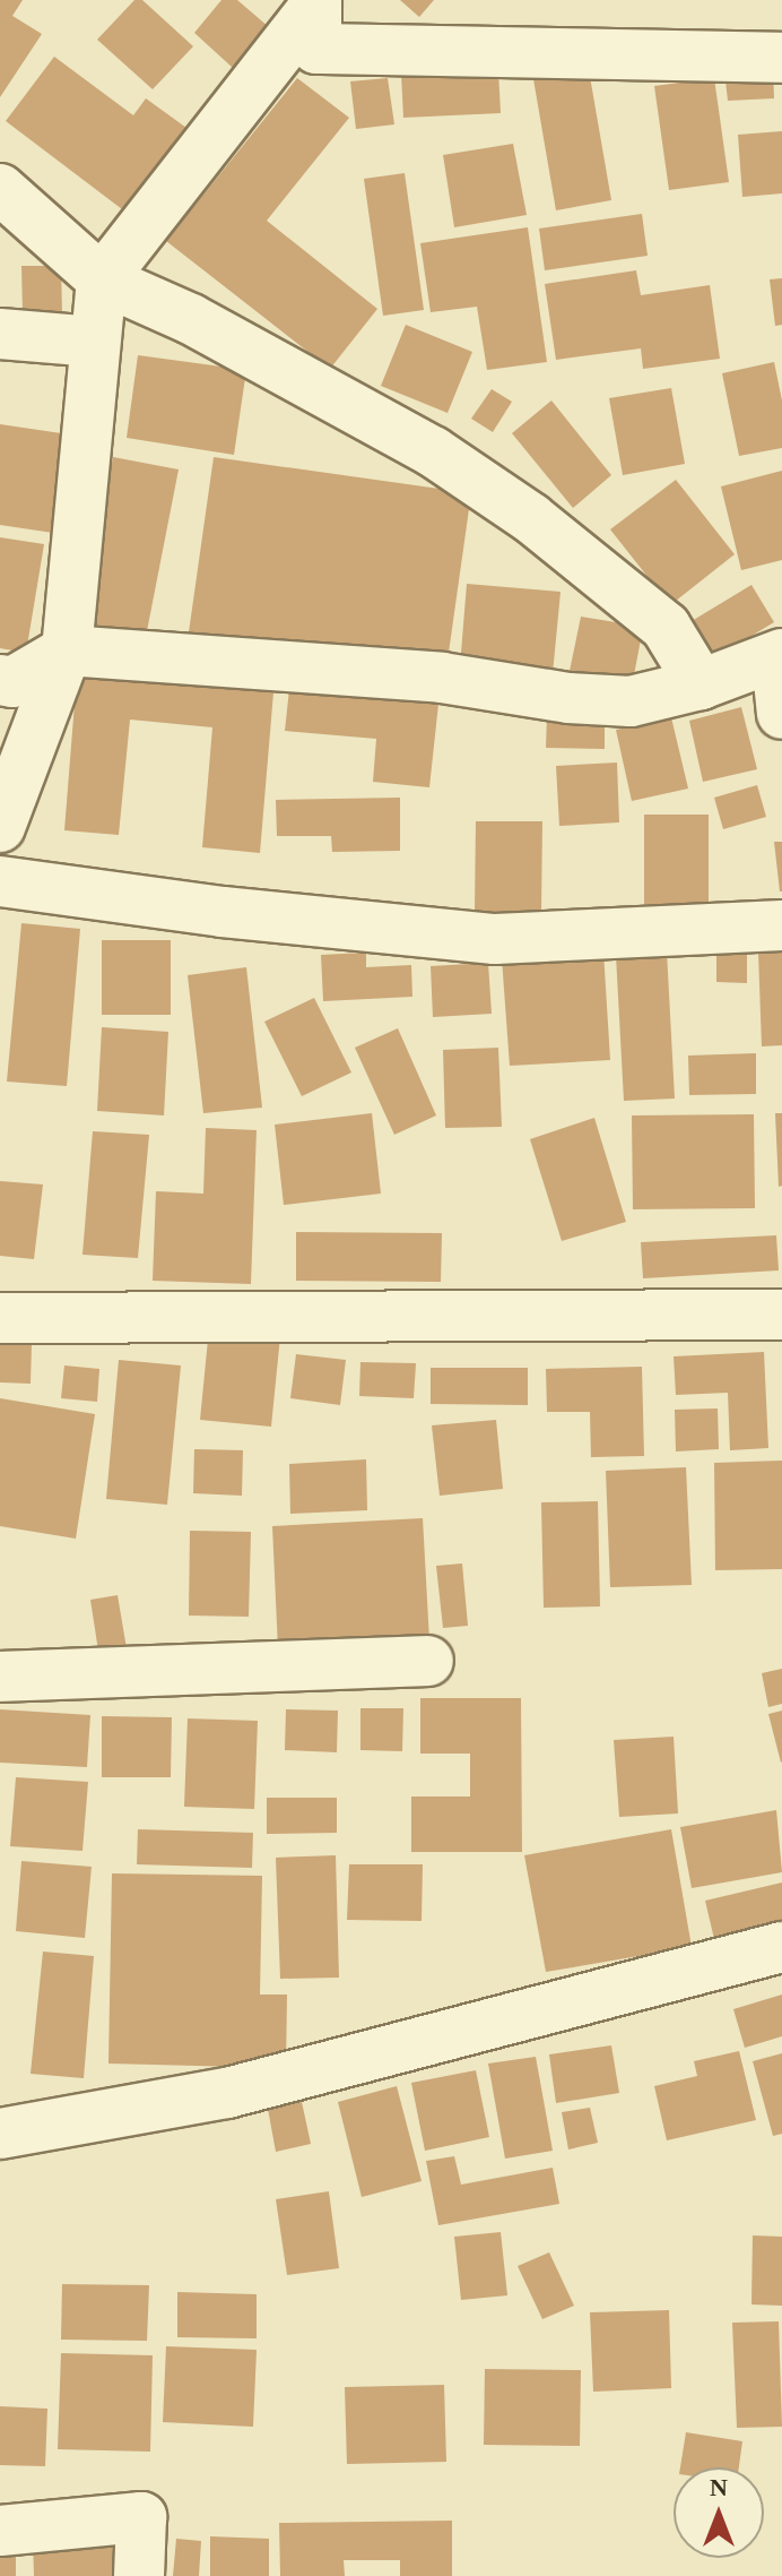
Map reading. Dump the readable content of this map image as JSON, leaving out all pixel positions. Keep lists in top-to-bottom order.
{
  "north": "top"
}
